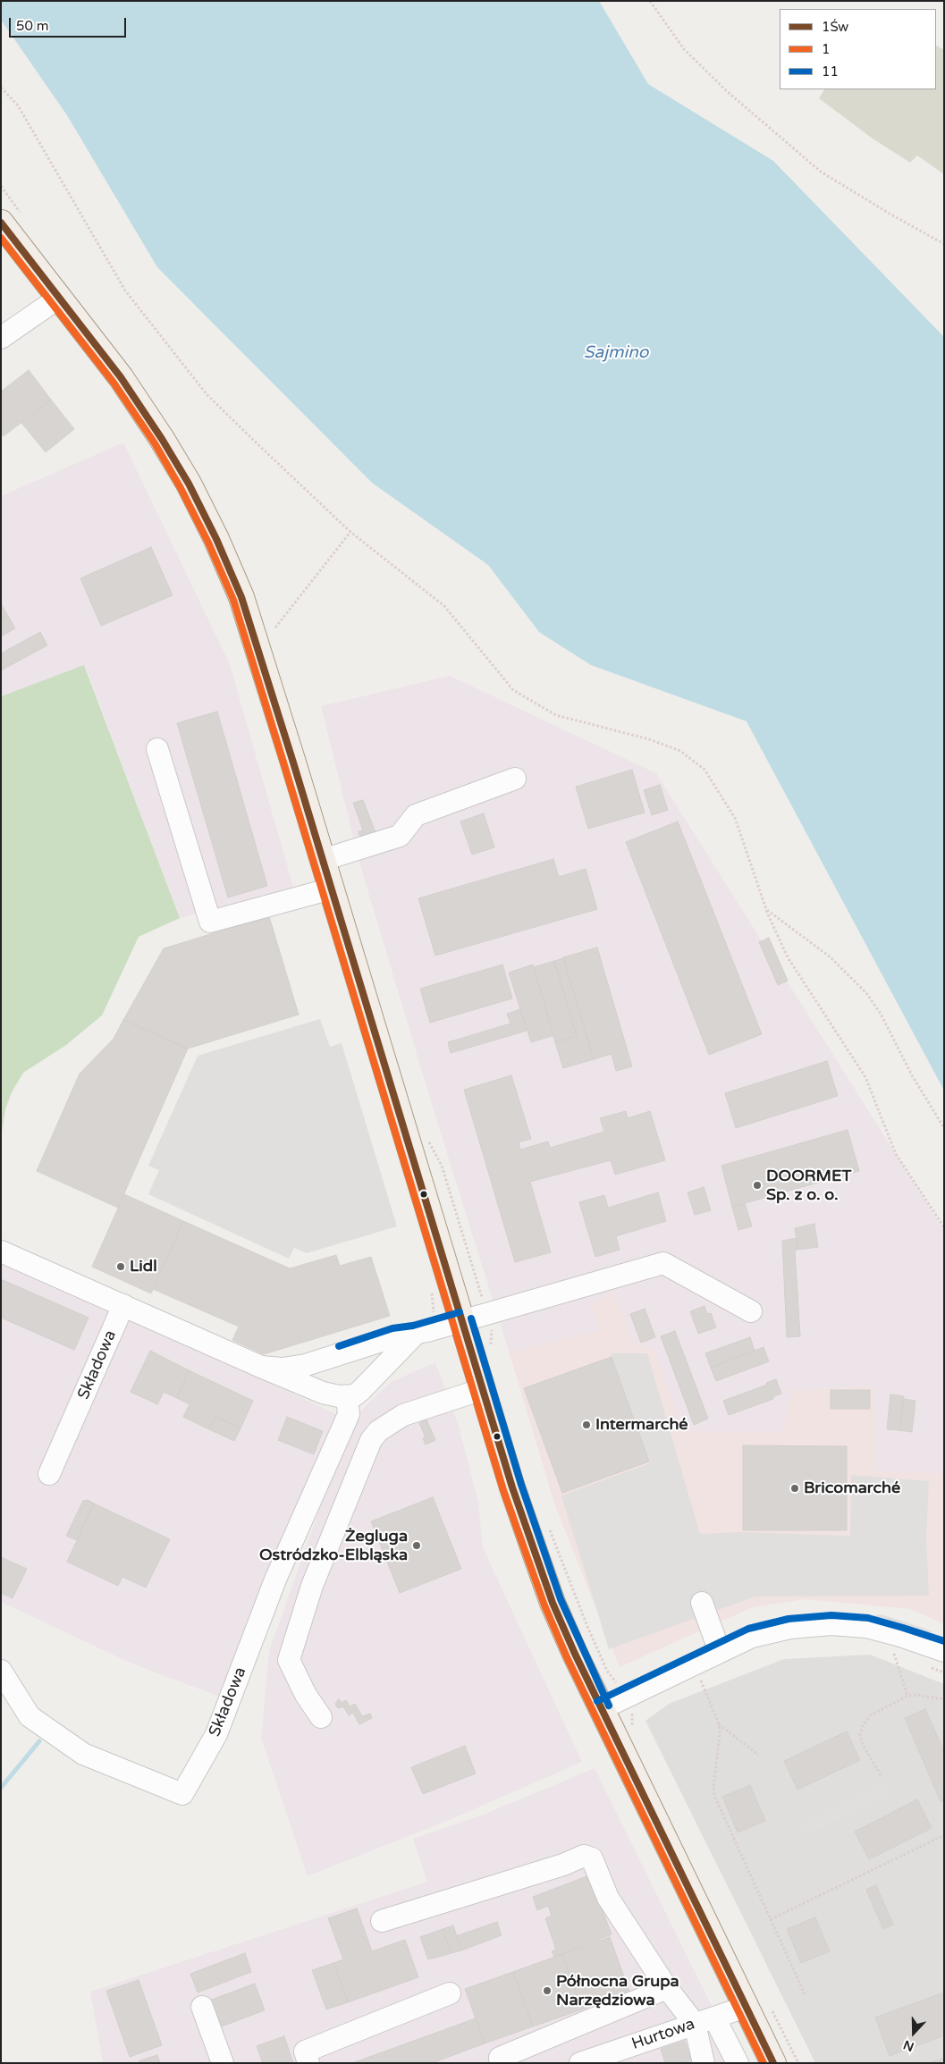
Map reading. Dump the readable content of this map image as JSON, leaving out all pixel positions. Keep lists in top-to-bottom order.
{
  "streets": {
    "street": ["Składowa", "Hurtowa"]
  },
  "water": ["Sajmino"],
  "places": [
    "DOORMET Sp. z o. o.",
    "Lidl",
    "Intermarché",
    "Bricomarché",
    "Żegluga Ostródzko-Elbląska",
    "Północna Grupa Narzędziowa"
  ],
  "lines": ["transit line 1Św", "transit line 1", "transit line 11"],
  "legend": ["1Św", "1", "11"],
  "scale_bar": "50 m",
  "north": "bottom"
}
